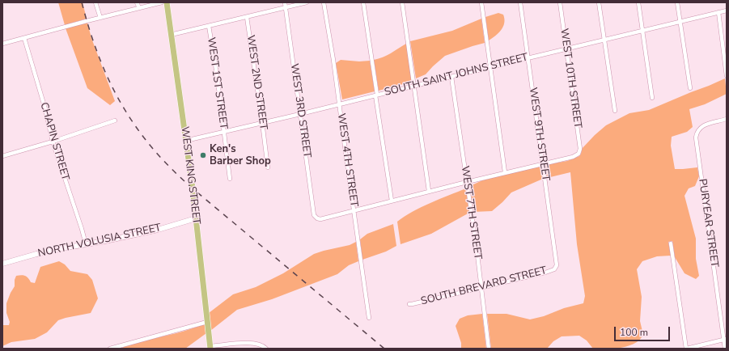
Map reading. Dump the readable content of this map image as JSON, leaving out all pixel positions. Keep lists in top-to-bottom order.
{
  "streets": {
    "main road": ["WEST KING STREET", "NORTH VOLUSIA STREET"],
    "street": [
      "SOUTH SAINT JOHNS STREET",
      "WEST 10TH STREET",
      "WEST 2ND STREET",
      "WEST 1ST STREET",
      "WEST 3RD STREET",
      "WEST 9TH STREET",
      "CHAPIN STREET",
      "WEST 4TH STREET",
      "WEST 7TH STREET",
      "PURYEAR STREET",
      "SOUTH BREVARD STREET"
    ]
  },
  "crossings": [
    ["SOUTH SAINT JOHNS STREET", "WEST 10TH STREET"],
    ["SOUTH SAINT JOHNS STREET", "WEST 2ND STREET"],
    ["SOUTH SAINT JOHNS STREET", "WEST 1ST STREET"],
    ["SOUTH SAINT JOHNS STREET", "WEST 3RD STREET"],
    ["SOUTH SAINT JOHNS STREET", "WEST 9TH STREET"],
    ["SOUTH SAINT JOHNS STREET", "WEST 4TH STREET"],
    ["SOUTH SAINT JOHNS STREET", "WEST KING STREET"],
    ["SOUTH SAINT JOHNS STREET", "WEST 7TH STREET"],
    ["WEST 10TH STREET", "WEST 9TH STREET"],
    ["WEST 3RD STREET", "WEST 4TH STREET"],
    ["WEST 9TH STREET", "SOUTH BREVARD STREET"],
    ["CHAPIN STREET", "NORTH VOLUSIA STREET"],
    ["WEST KING STREET", "NORTH VOLUSIA STREET"],
    ["WEST 7TH STREET", "SOUTH BREVARD STREET"]
  ],
  "places": ["Ken's Barber Shop"],
  "scale_bar": "100 m"
}
